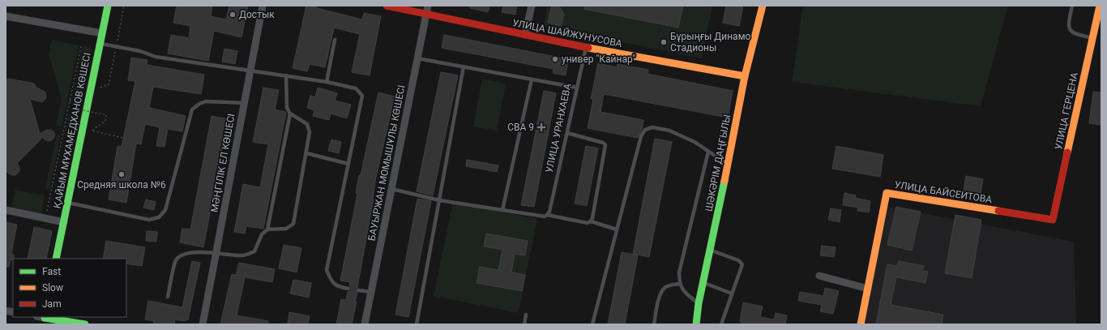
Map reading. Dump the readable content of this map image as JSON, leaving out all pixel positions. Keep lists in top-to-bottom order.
{
  "streets": {
    "street": [
      "УЛИЦА ШАЙЖУНУСОВА",
      "УЛИЦА ГЕРЦЕНА",
      "ҚАЙЫМ МҰХАМЕДХАНОВ КӨШЕСІ",
      "МӘҢГІЛІК ЕЛ КӨШЕСІ",
      "БАУЫРЖАН МОМЫШҰЛЫ КӨШЕСІ",
      "ШӘКӘРІМ ДАҢҒЫЛЫ",
      "УЛИЦА БАЙСЕИТОВА"
    ],
    "lane": ["УЛИЦА УРАНХАЕВА"]
  },
  "crossings": [
    ["УЛИЦА ШАЙЖУНУСОВА", "УЛИЦА УРАНХАЕВА"],
    ["УЛИЦА ШАЙЖУНУСОВА", "БАУЫРЖАН МОМЫШҰЛЫ КӨШЕСІ"],
    ["УЛИЦА ШАЙЖУНУСОВА", "ШӘКӘРІМ ДАҢҒЫЛЫ"],
    ["УЛИЦА ГЕРЦЕНА", "УЛИЦА БАЙСЕИТОВА"]
  ],
  "places": {
    "other": [
      "Достык",
      "Бұрыңғы Динамо Стадионы",
      "универ \"Кайнар\"",
      "Средняя школа №6"
    ],
    "health": ["СВА 9"]
  },
  "legend": ["Fast", "Slow", "Jam"]
}
